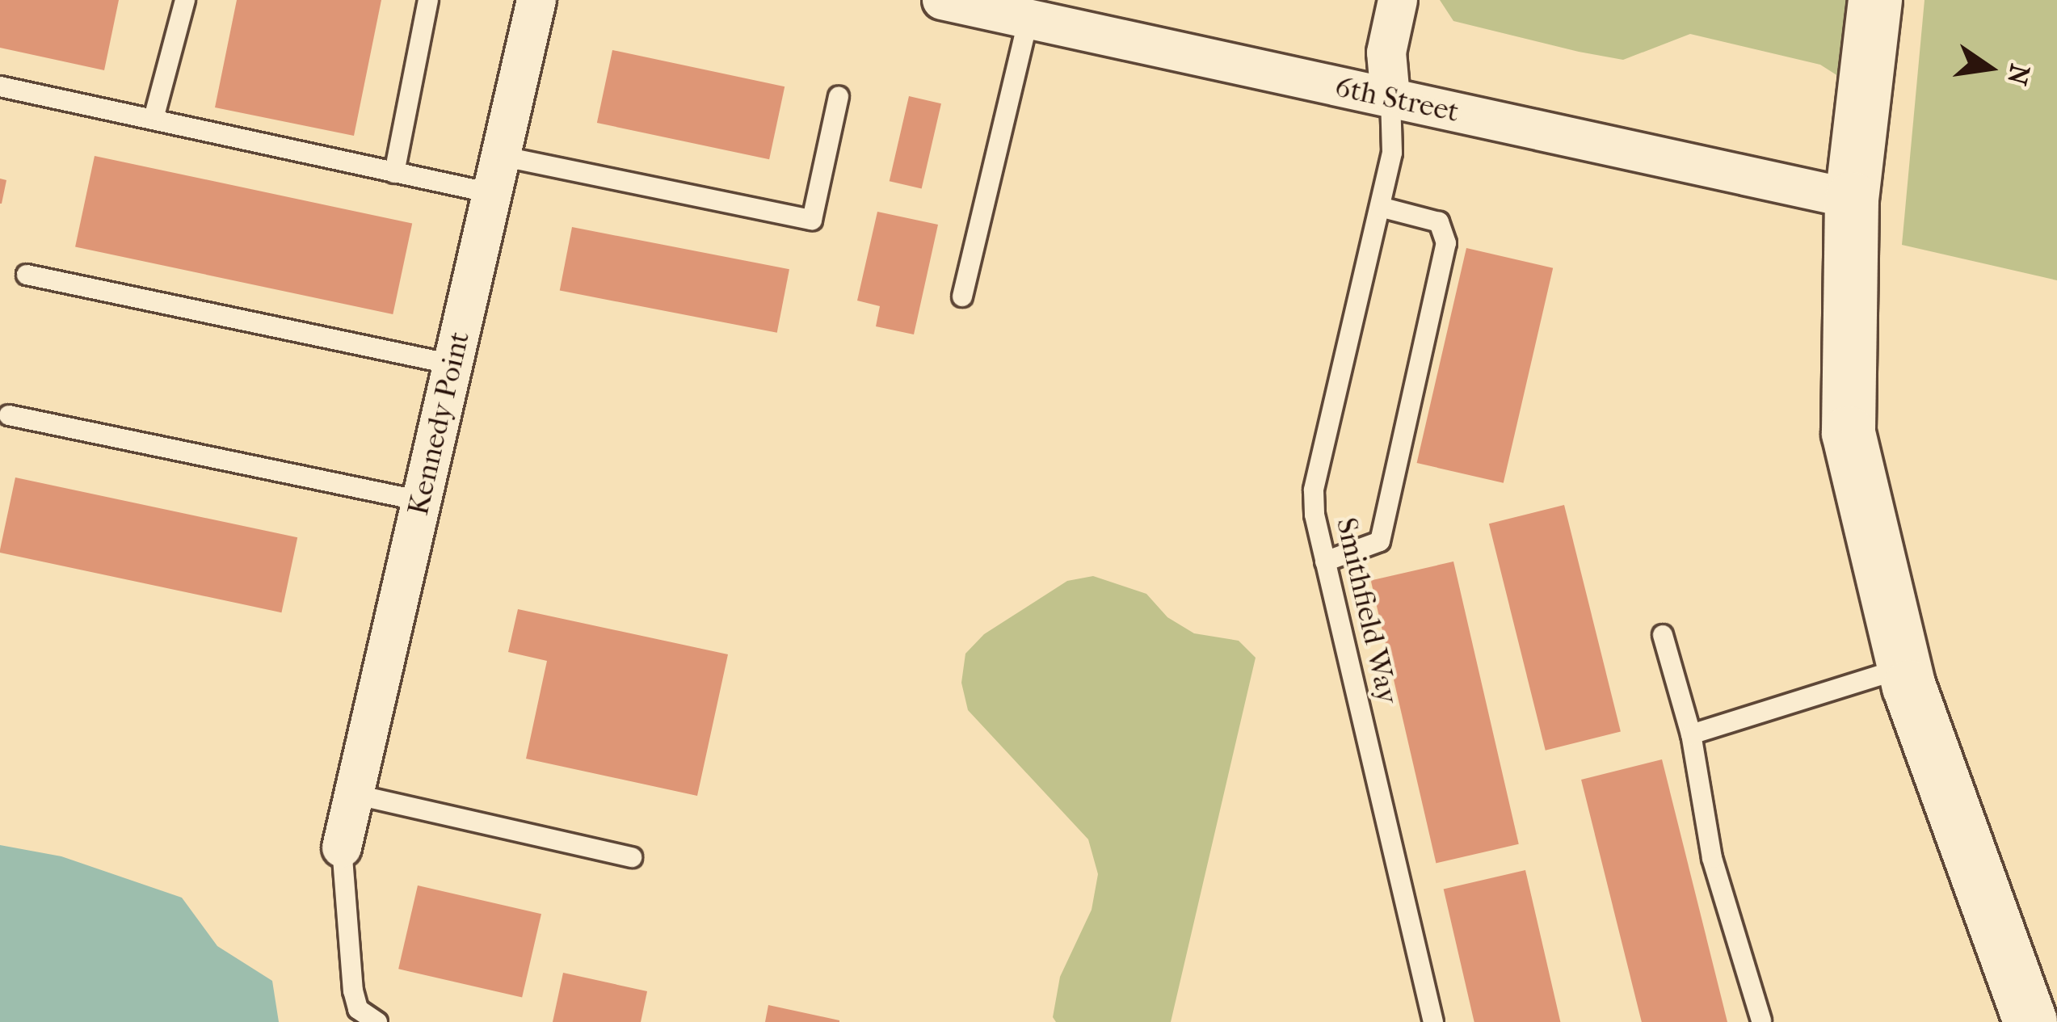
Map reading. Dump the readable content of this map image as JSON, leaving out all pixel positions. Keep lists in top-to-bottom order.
{
  "streets": {
    "street": ["6th Street", "Kennedy Point"],
    "lane": ["Smithfield Way"]
  },
  "crossings": [
    ["6th Street", "Smithfield Way"]
  ],
  "north": "right"
}
